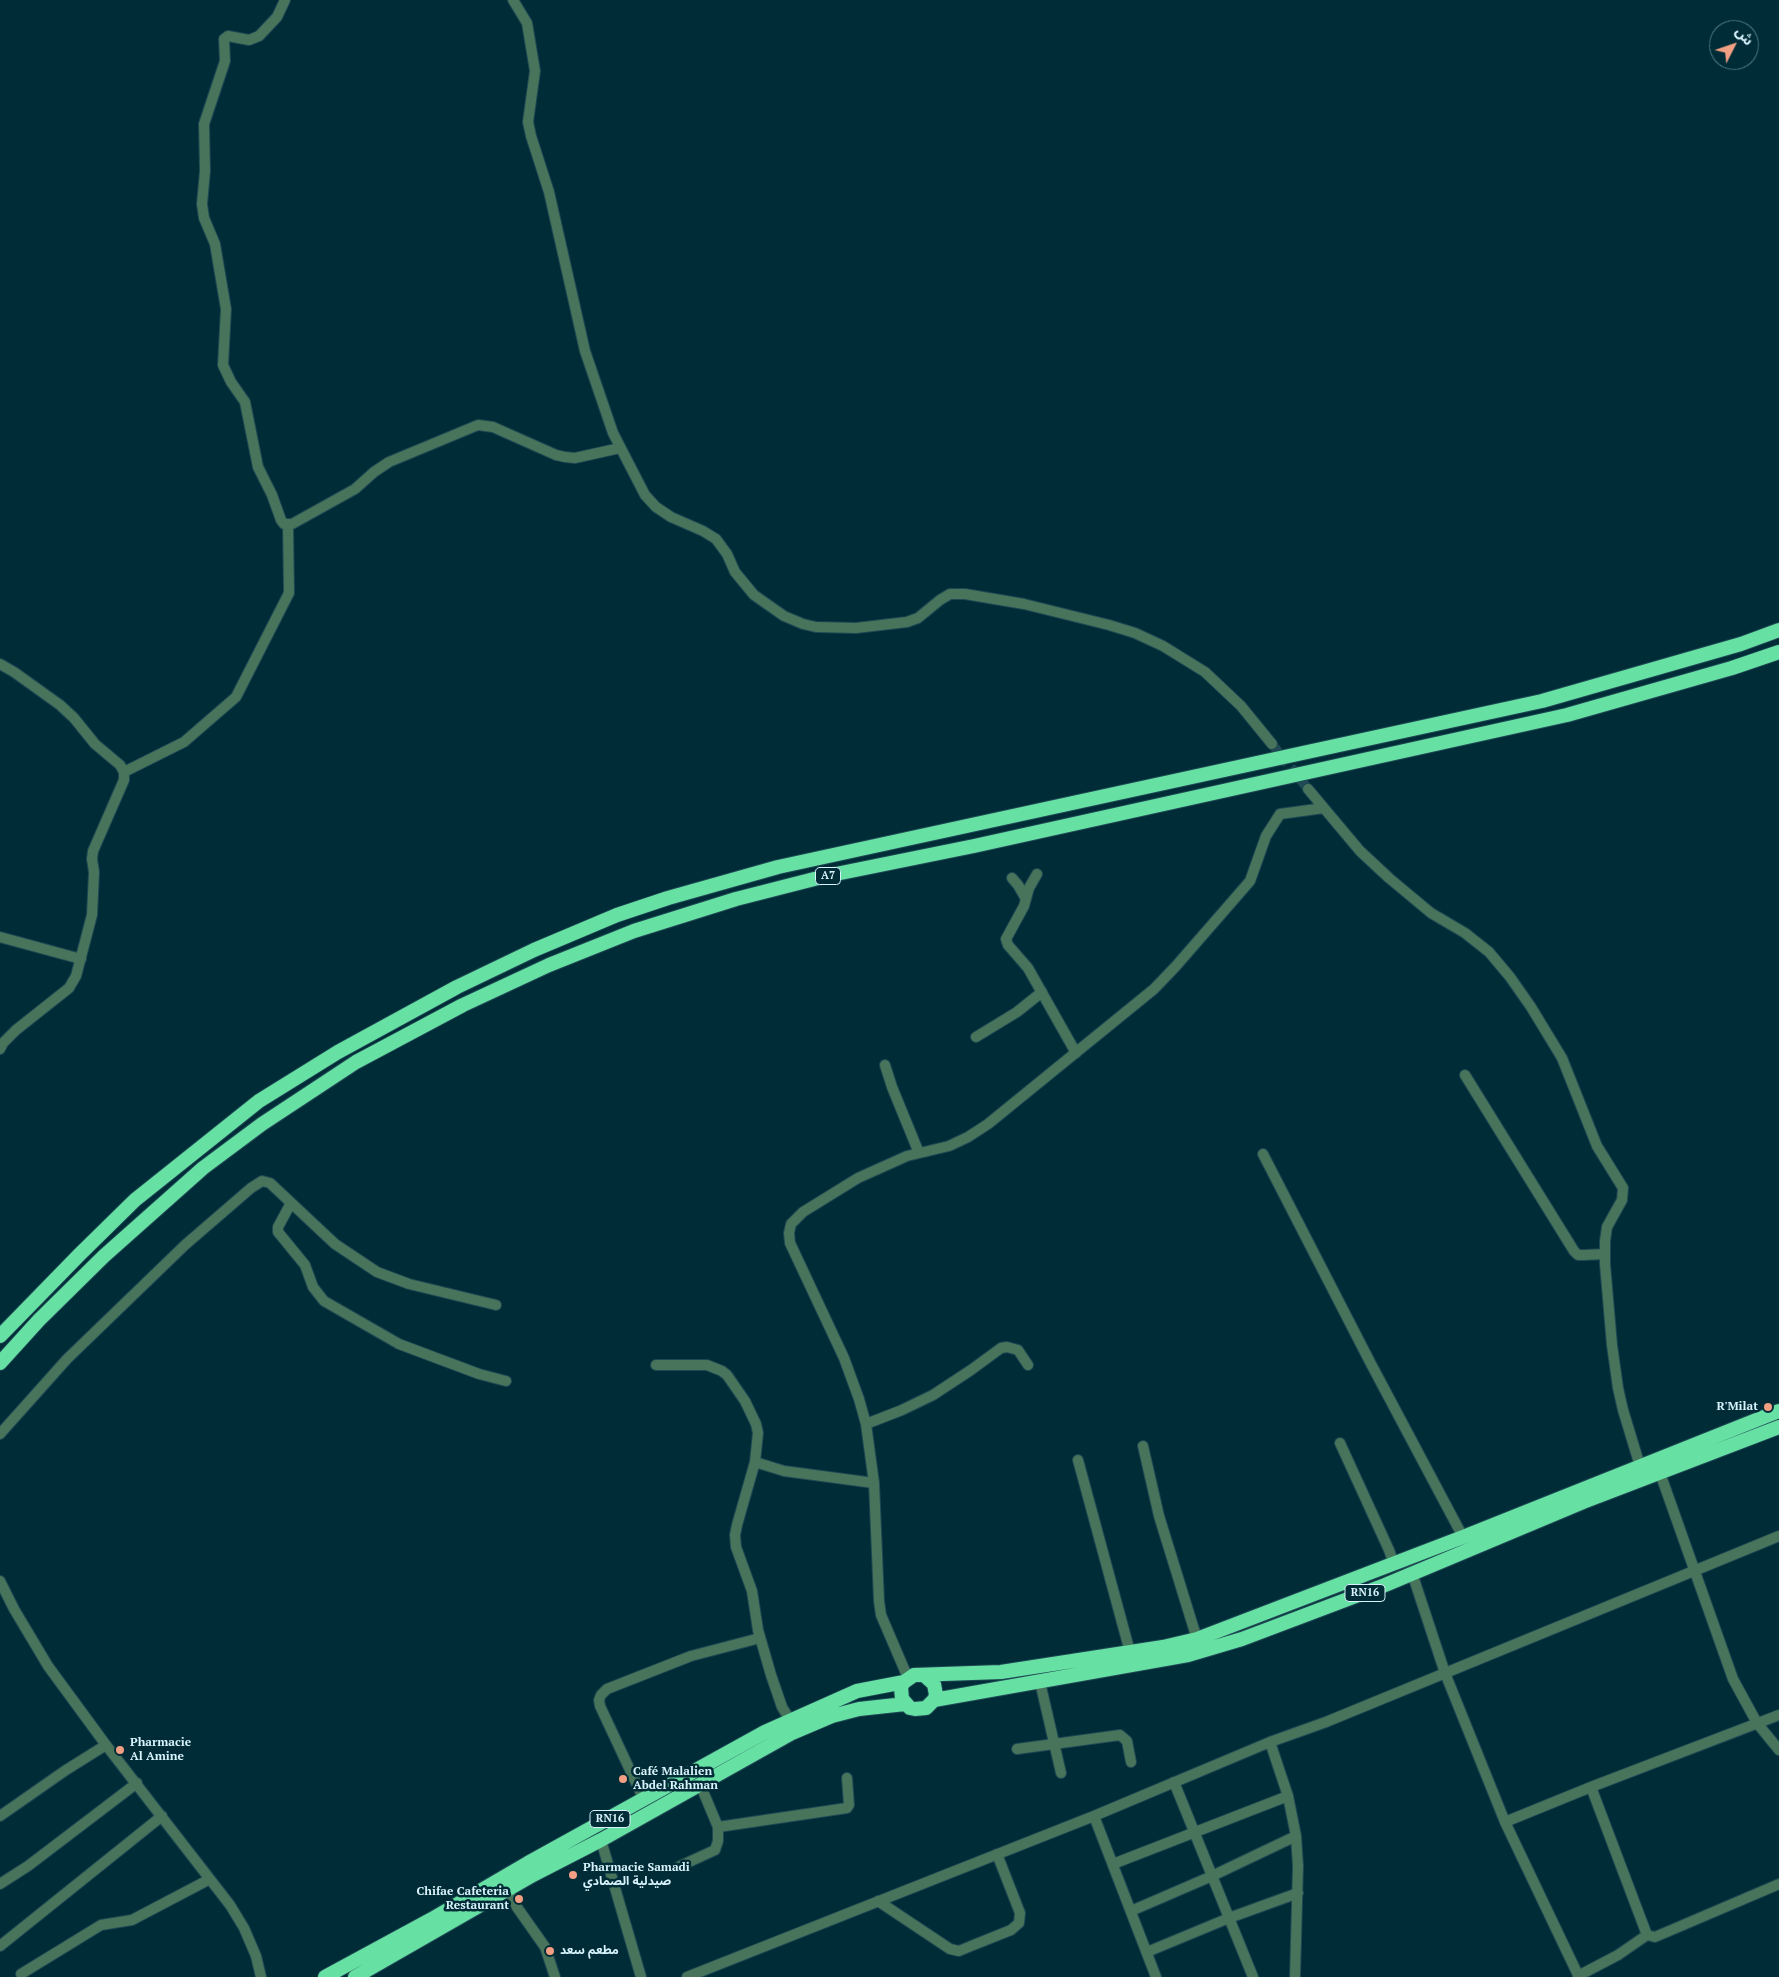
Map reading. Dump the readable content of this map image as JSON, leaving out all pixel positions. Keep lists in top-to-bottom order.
{
  "streets": {
    "highway": ["A7", "RN16"]
  },
  "places": [
    "R'Milat",
    "Pharmacie Al Amine",
    "Café Malalien Abdel Rahman",
    "Pharmacie Samadi صيدلية الصمادي",
    "Chifae Cafeteria Restaurant",
    "مطعم سعد"
  ],
  "north": "top right"
}
